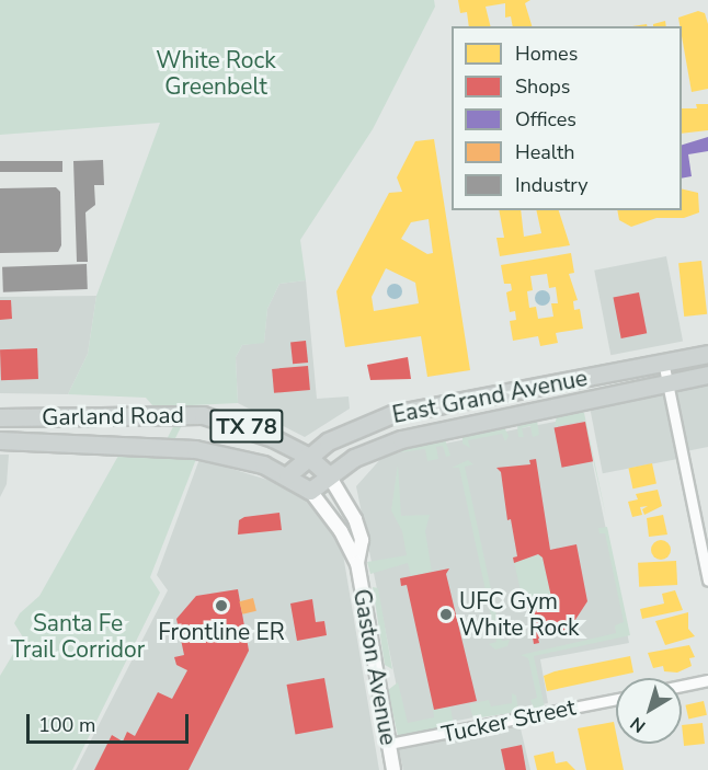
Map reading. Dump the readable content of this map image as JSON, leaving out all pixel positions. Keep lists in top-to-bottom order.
{
  "streets": {
    "main road": ["East Grand Avenue", "Garland Road", "TX 78"],
    "street": ["Gaston Avenue", "Tucker Street"]
  },
  "crossings": [
    ["East Grand Avenue", "Garland Road"],
    ["East Grand Avenue", "Gaston Avenue"],
    ["Garland Road", "Gaston Avenue"],
    ["Gaston Avenue", "Tucker Street"]
  ],
  "parks": ["White Rock Greenbelt", "Santa Fe Trail Corridor"],
  "places": ["Frontline ER", "UFC Gym White Rock"],
  "legend": [
    "Homes",
    "Shops",
    "Offices",
    "Health",
    "Industry"
  ],
  "scale_bar": "100 m",
  "north": "bottom left"
}
